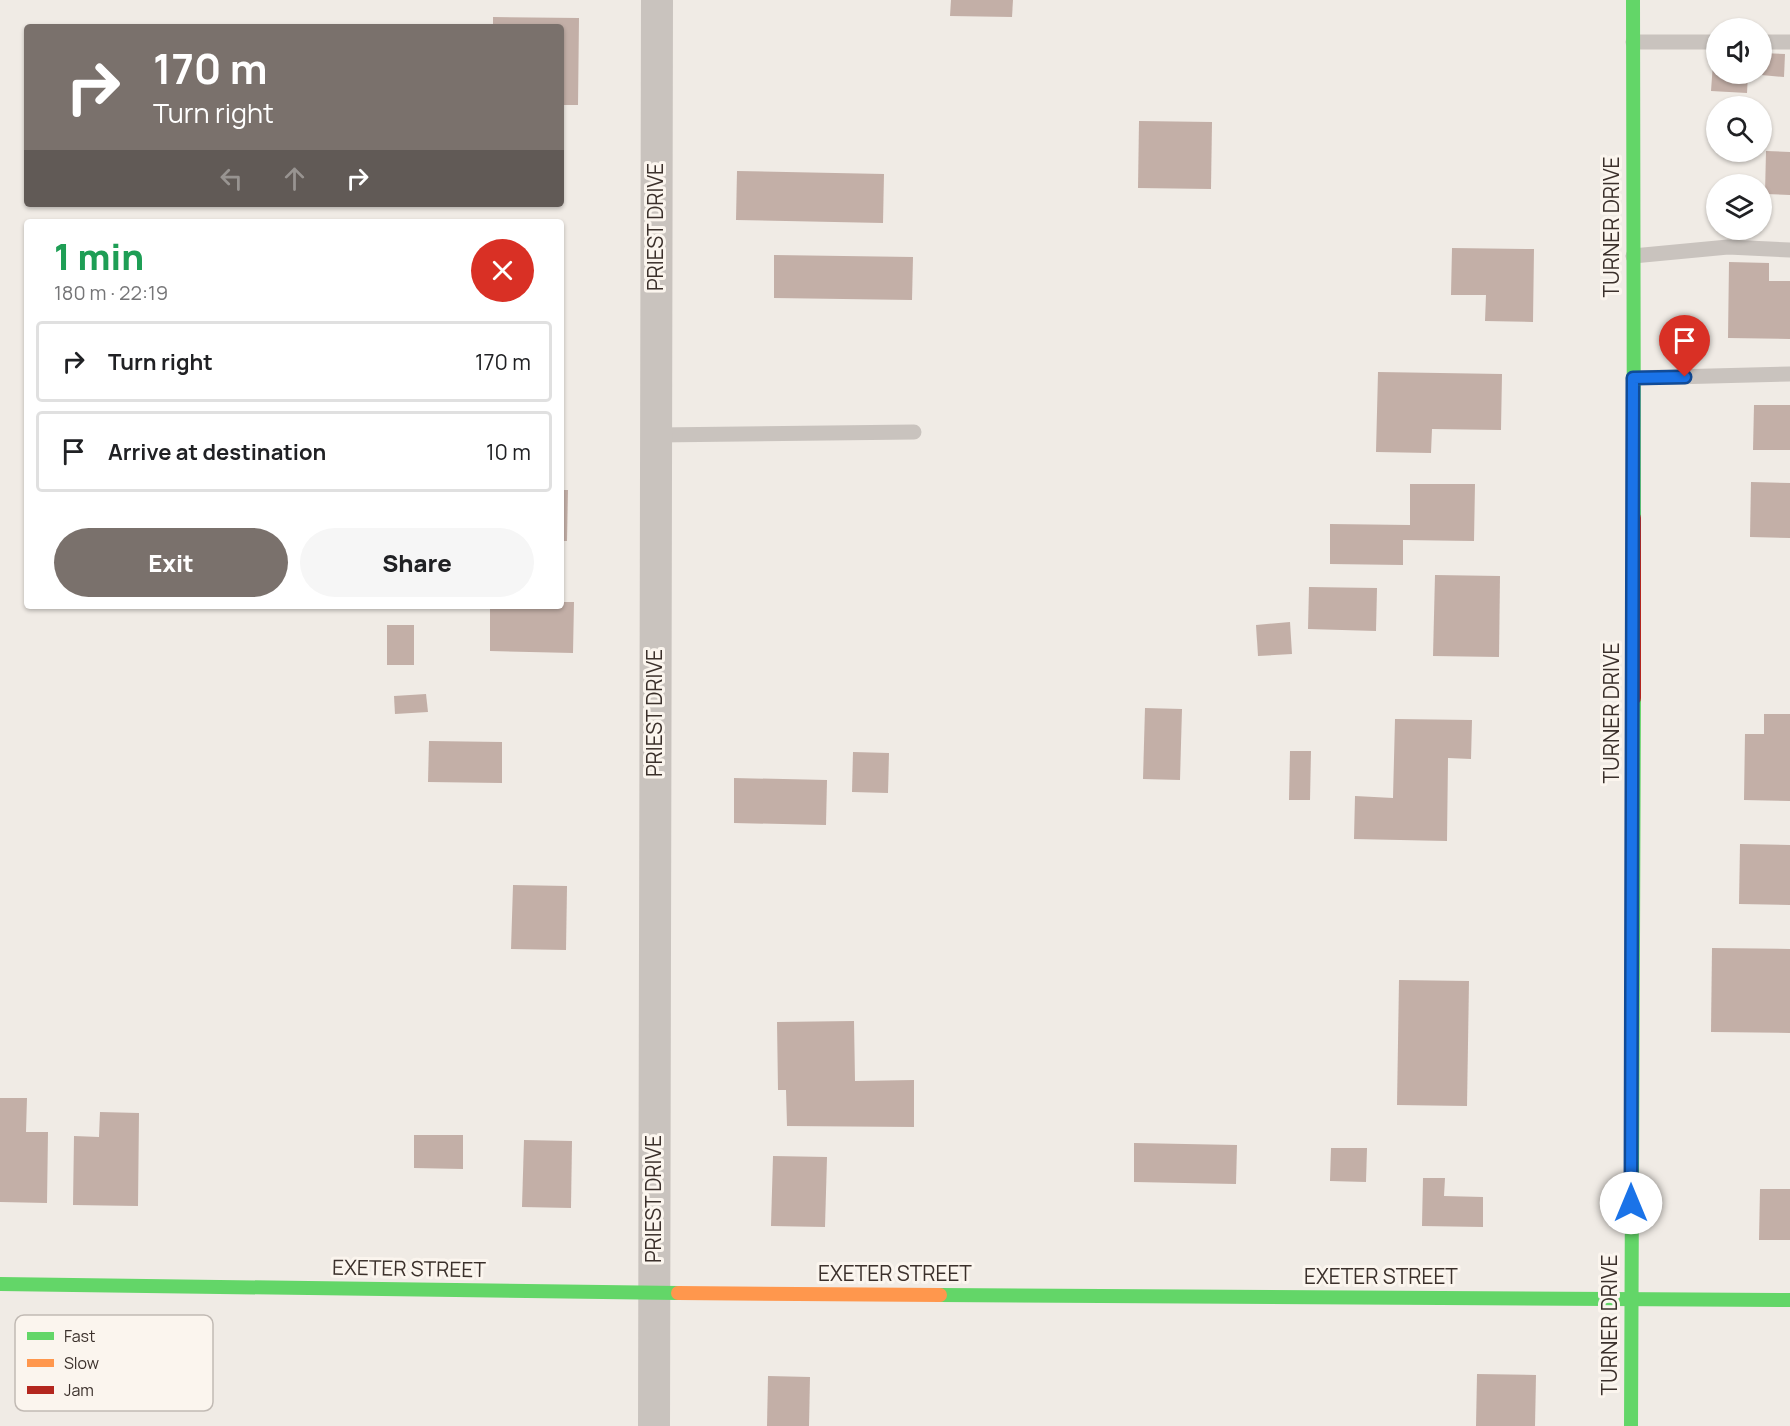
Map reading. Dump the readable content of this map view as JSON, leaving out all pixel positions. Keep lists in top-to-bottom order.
{
  "streets": {
    "street": ["PRIEST DRIVE", "TURNER DRIVE", "EXETER STREET"]
  },
  "crossings": [
    ["PRIEST DRIVE", "EXETER STREET"],
    ["TURNER DRIVE", "EXETER STREET"]
  ],
  "legend": ["Fast", "Slow", "Jam"],
  "page": {
    "turn": ["170 m", "Turn right"],
    "heading": ["1 min", "180 m · 22:19"],
    "list": [
      {
        "name": "Turn right",
        "value": "170 m"
      },
      {
        "name": "Arrive at destination",
        "value": "10 m"
      }
    ],
    "buttons": ["Exit", "Share"]
  }
}
